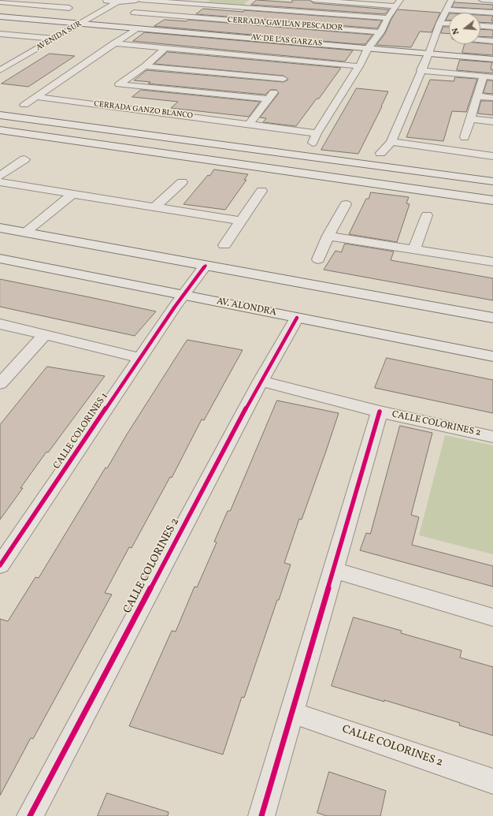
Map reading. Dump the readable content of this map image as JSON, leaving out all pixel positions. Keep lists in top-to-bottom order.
{
  "streets": {
    "main road": ["AVENIDA SUR", "AV. DE LAS GARZAS", "AV. ALONDRA"],
    "street": [
      "CERRADA GAVILAN PESCADOR",
      "CERRADA GANZO BLANCO",
      "CALLE COLORINES 2",
      "CALLE COLORINES 1"
    ]
  },
  "crossings": [
    ["AVENIDA SUR", "AV. DE LAS GARZAS"],
    ["AV. ALONDRA", "CALLE COLORINES 2"],
    ["AV. ALONDRA", "CALLE COLORINES 1"]
  ],
  "north": "left"
}
